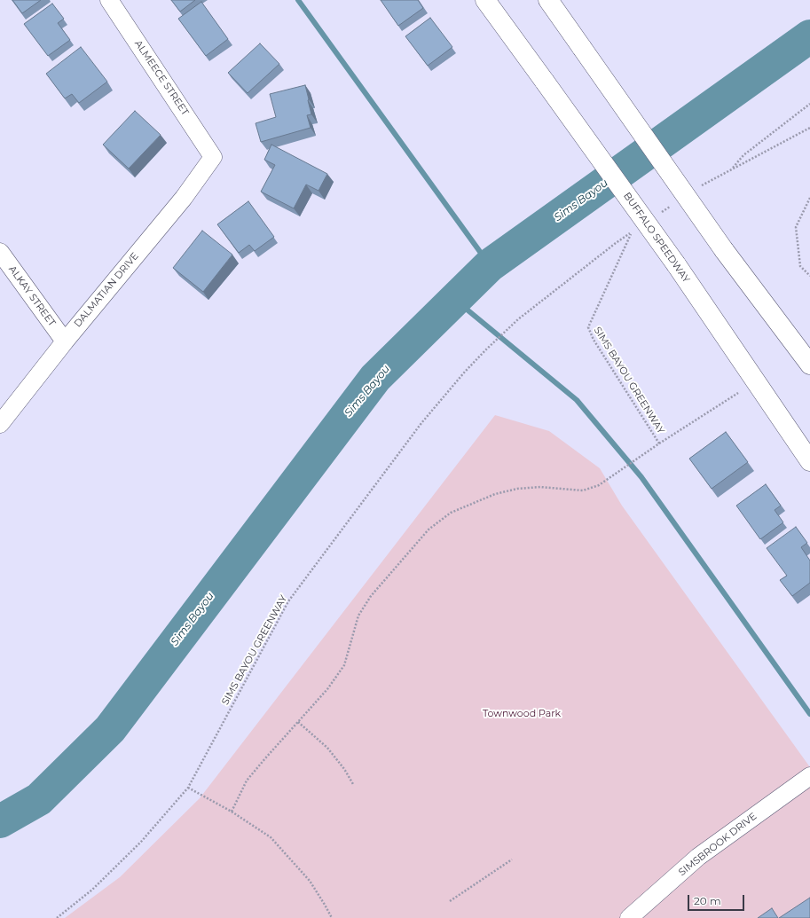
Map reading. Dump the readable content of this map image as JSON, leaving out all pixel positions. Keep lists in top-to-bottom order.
{
  "streets": {
    "main road": ["BUFFALO SPEEDWAY"],
    "street": [
      "ALMEECE STREET",
      "DALMATIAN DRIVE",
      "ALKAY STREET",
      "SIMSBROOK DRIVE"
    ],
    "path": ["SIMS BAYOU GREENWAY"]
  },
  "crossings": [
    ["ALMEECE STREET", "DALMATIAN DRIVE"],
    ["DALMATIAN DRIVE", "ALKAY STREET"]
  ],
  "water": ["Sims Bayou"],
  "parks": ["Townwood Park"],
  "scale_bar": "20 m"
}
